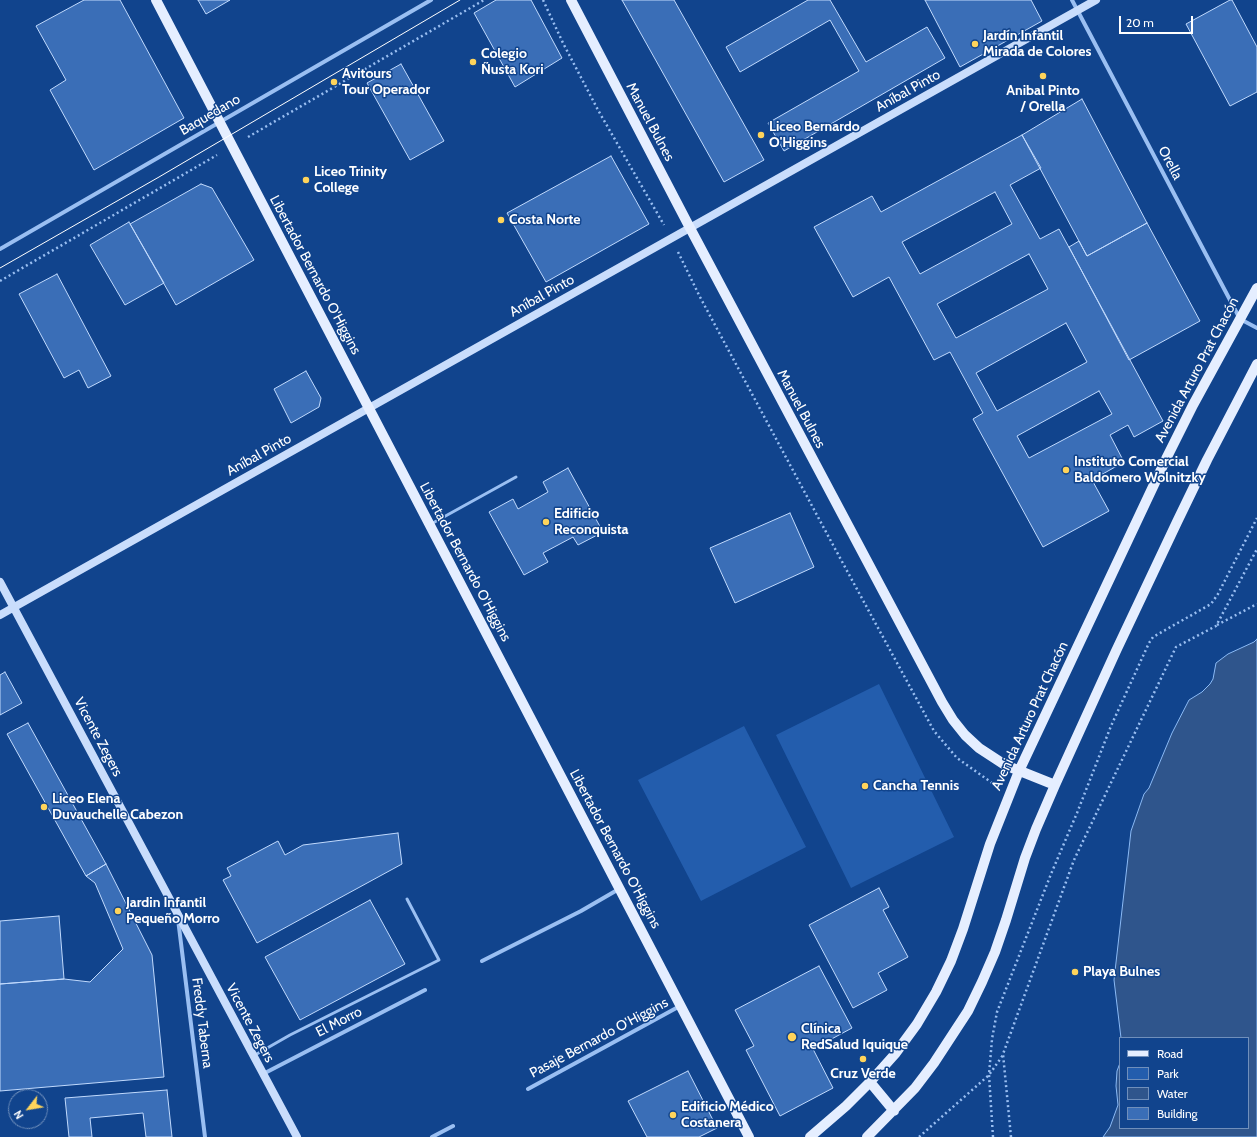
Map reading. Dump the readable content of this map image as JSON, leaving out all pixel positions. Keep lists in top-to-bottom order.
{
  "streets": {
    "main road": ["Manuel Bulnes", "Libertador Bernardo O'Higgins", "Avenida Arturo Prat Chacón"],
    "street": [
      "Aníbal Pinto",
      "Baquedano",
      "Orella",
      "Vicente Zegers",
      "El Morro",
      "Freddy Taberna",
      "Pasaje Bernardo O'Higgins"
    ]
  },
  "crossings": [
    ["Aníbal Pinto", "Manuel Bulnes"],
    ["Aníbal Pinto", "Orella"],
    ["Aníbal Pinto", "Libertador Bernardo O'Higgins"],
    ["Aníbal Pinto", "Vicente Zegers"],
    ["Baquedano", "Libertador Bernardo O'Higgins"],
    ["Manuel Bulnes", "Avenida Arturo Prat Chacón"],
    ["Orella", "Avenida Arturo Prat Chacón"],
    ["Libertador Bernardo O'Higgins", "Pasaje Bernardo O'Higgins"],
    ["Vicente Zegers", "El Morro"],
    ["Vicente Zegers", "Freddy Taberna"]
  ],
  "places": [
    "Jardín Infantil Mirada de Colores",
    "Colegio Ñusta Kori",
    "Anibal Pinto / Orella",
    "Avitours Tour Operador",
    "Liceo Bernardo O'Higgins",
    "Liceo Trinity College",
    "Costa Norte",
    "Instituto Comercial Baldomero Wolnitzky",
    "Edificio Reconquista",
    "Cancha Tennis",
    "Liceo Elena Duvauchelle Cabezon",
    "Jardin Infantil Pequeño Morro",
    "Playa Bulnes",
    "Clínica RedSalud Iquique",
    "Cruz Verde",
    "Edificio Médico Costanera"
  ],
  "legend": [
    "Road",
    "Park",
    "Water",
    "Building"
  ],
  "scale_bar": "20 m",
  "north": "bottom left"
}
